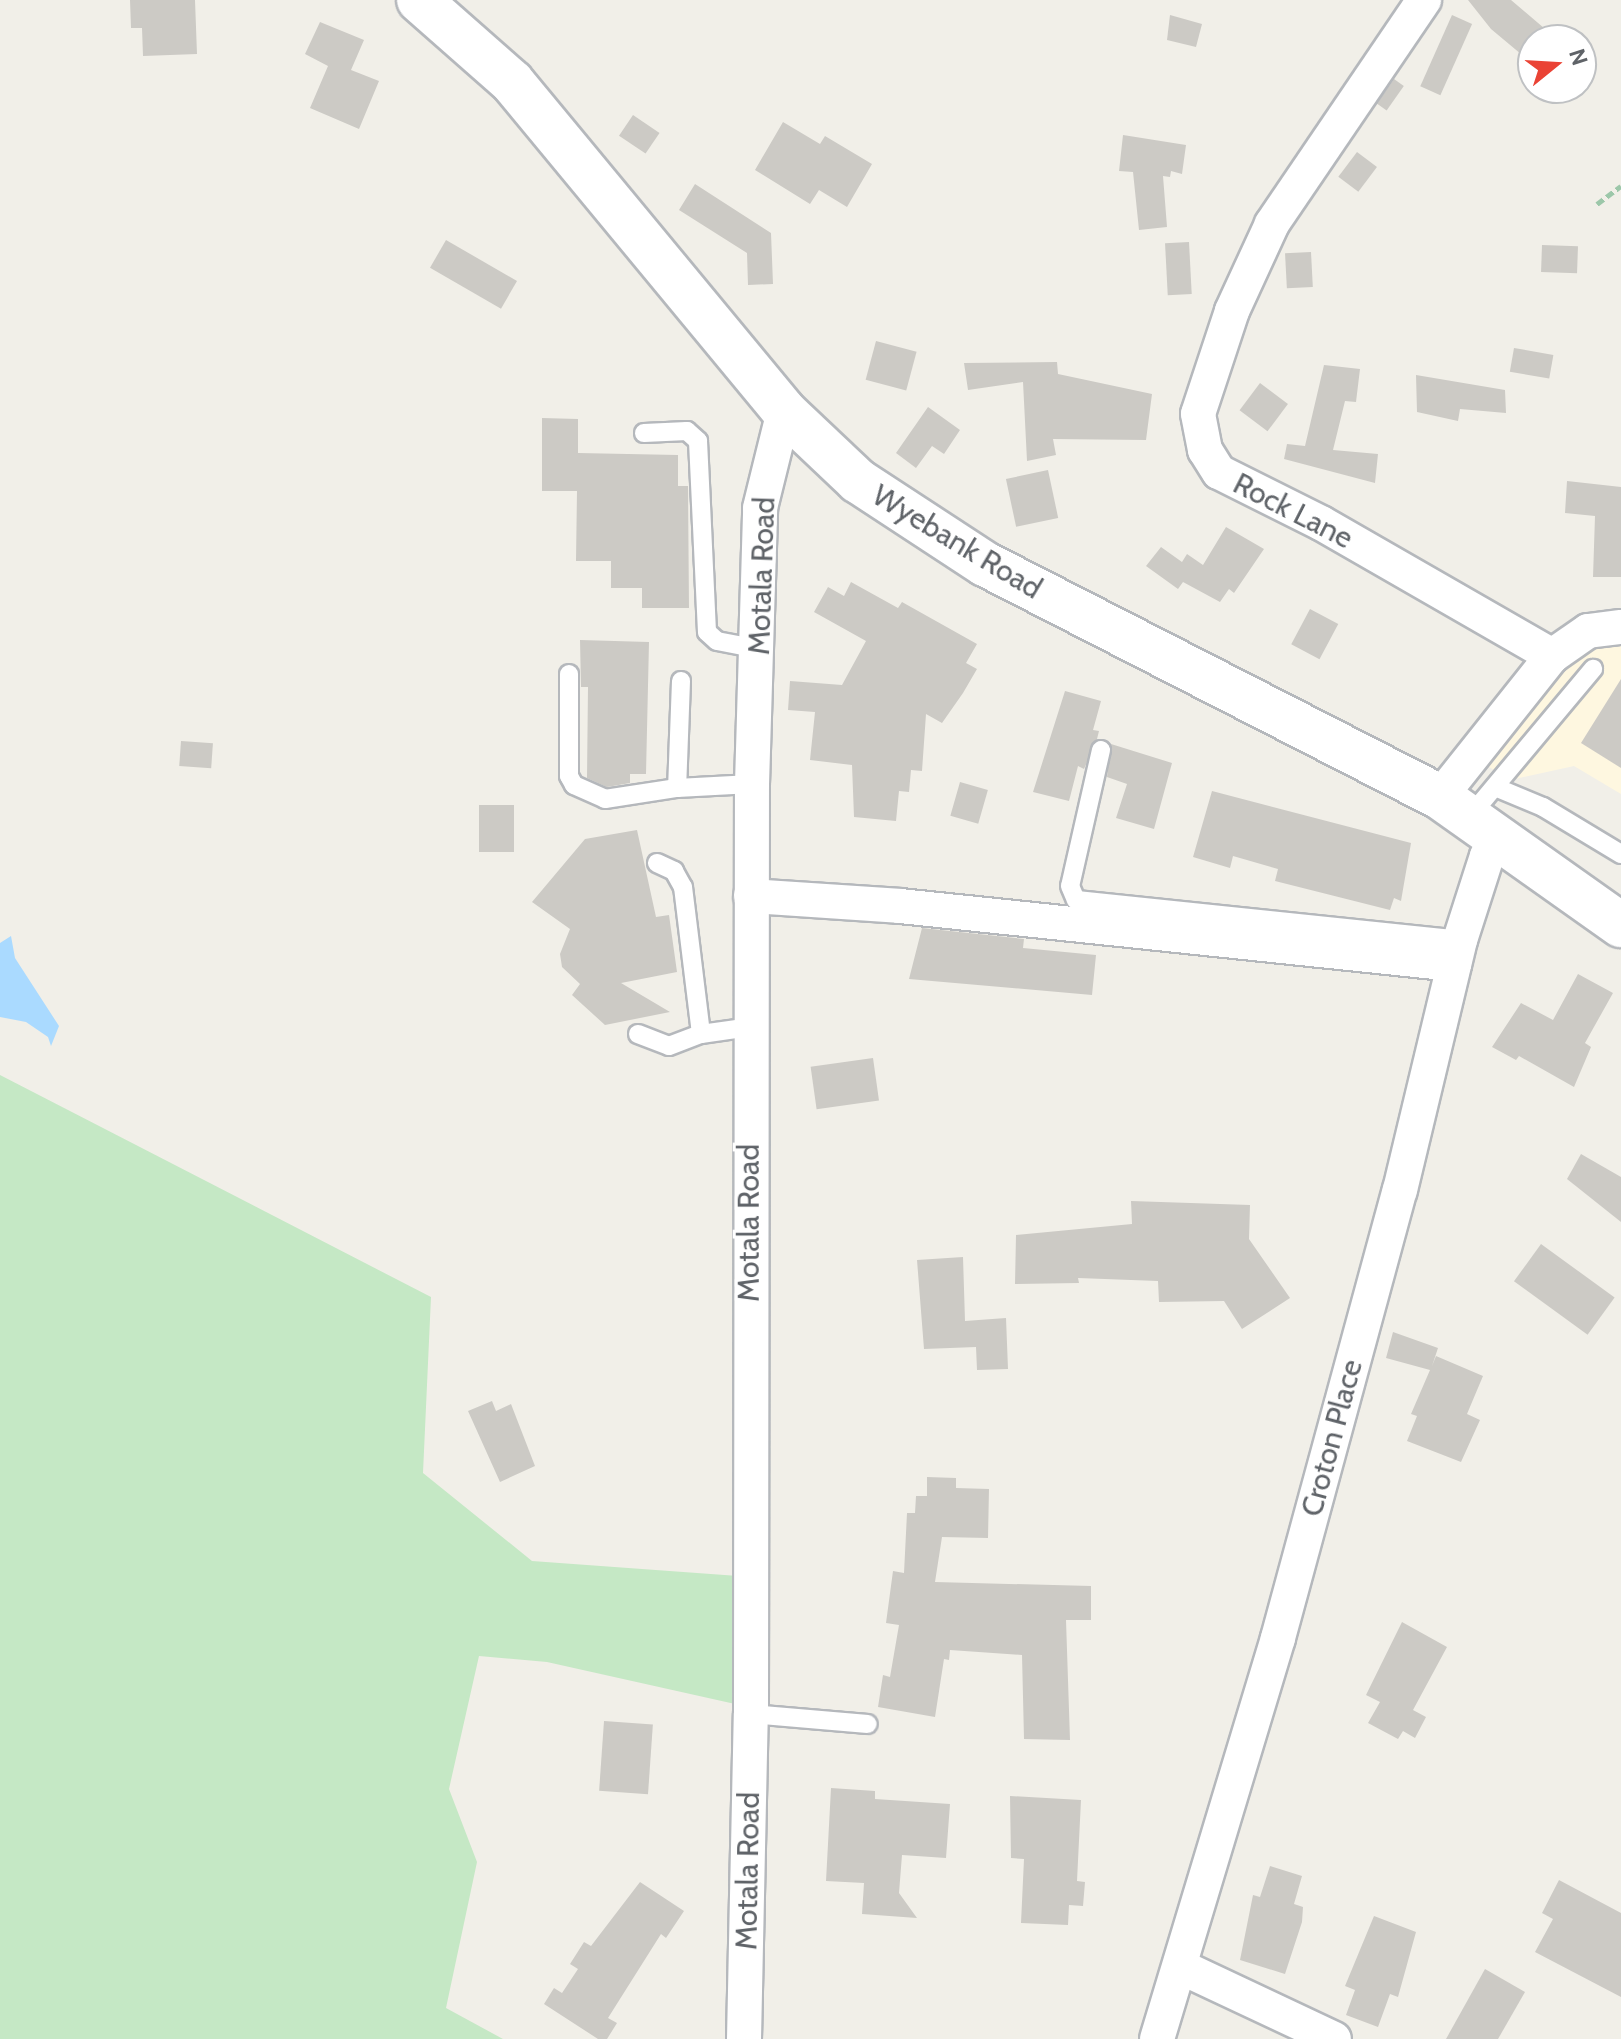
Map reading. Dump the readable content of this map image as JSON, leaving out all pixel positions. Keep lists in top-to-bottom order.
{
  "streets": {
    "street": [
      "Rock Lane",
      "Wyebank Road",
      "Motala Road",
      "Croton Place"
    ]
  },
  "crossings": [
    ["Wyebank Road", "Motala Road"],
    ["Wyebank Road", "Croton Place"]
  ],
  "north": "right"
}
